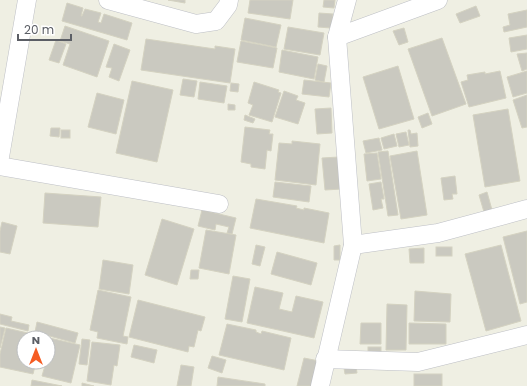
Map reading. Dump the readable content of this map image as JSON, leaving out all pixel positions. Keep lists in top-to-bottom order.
{
  "scale_bar": "20 m",
  "north": "top"
}
